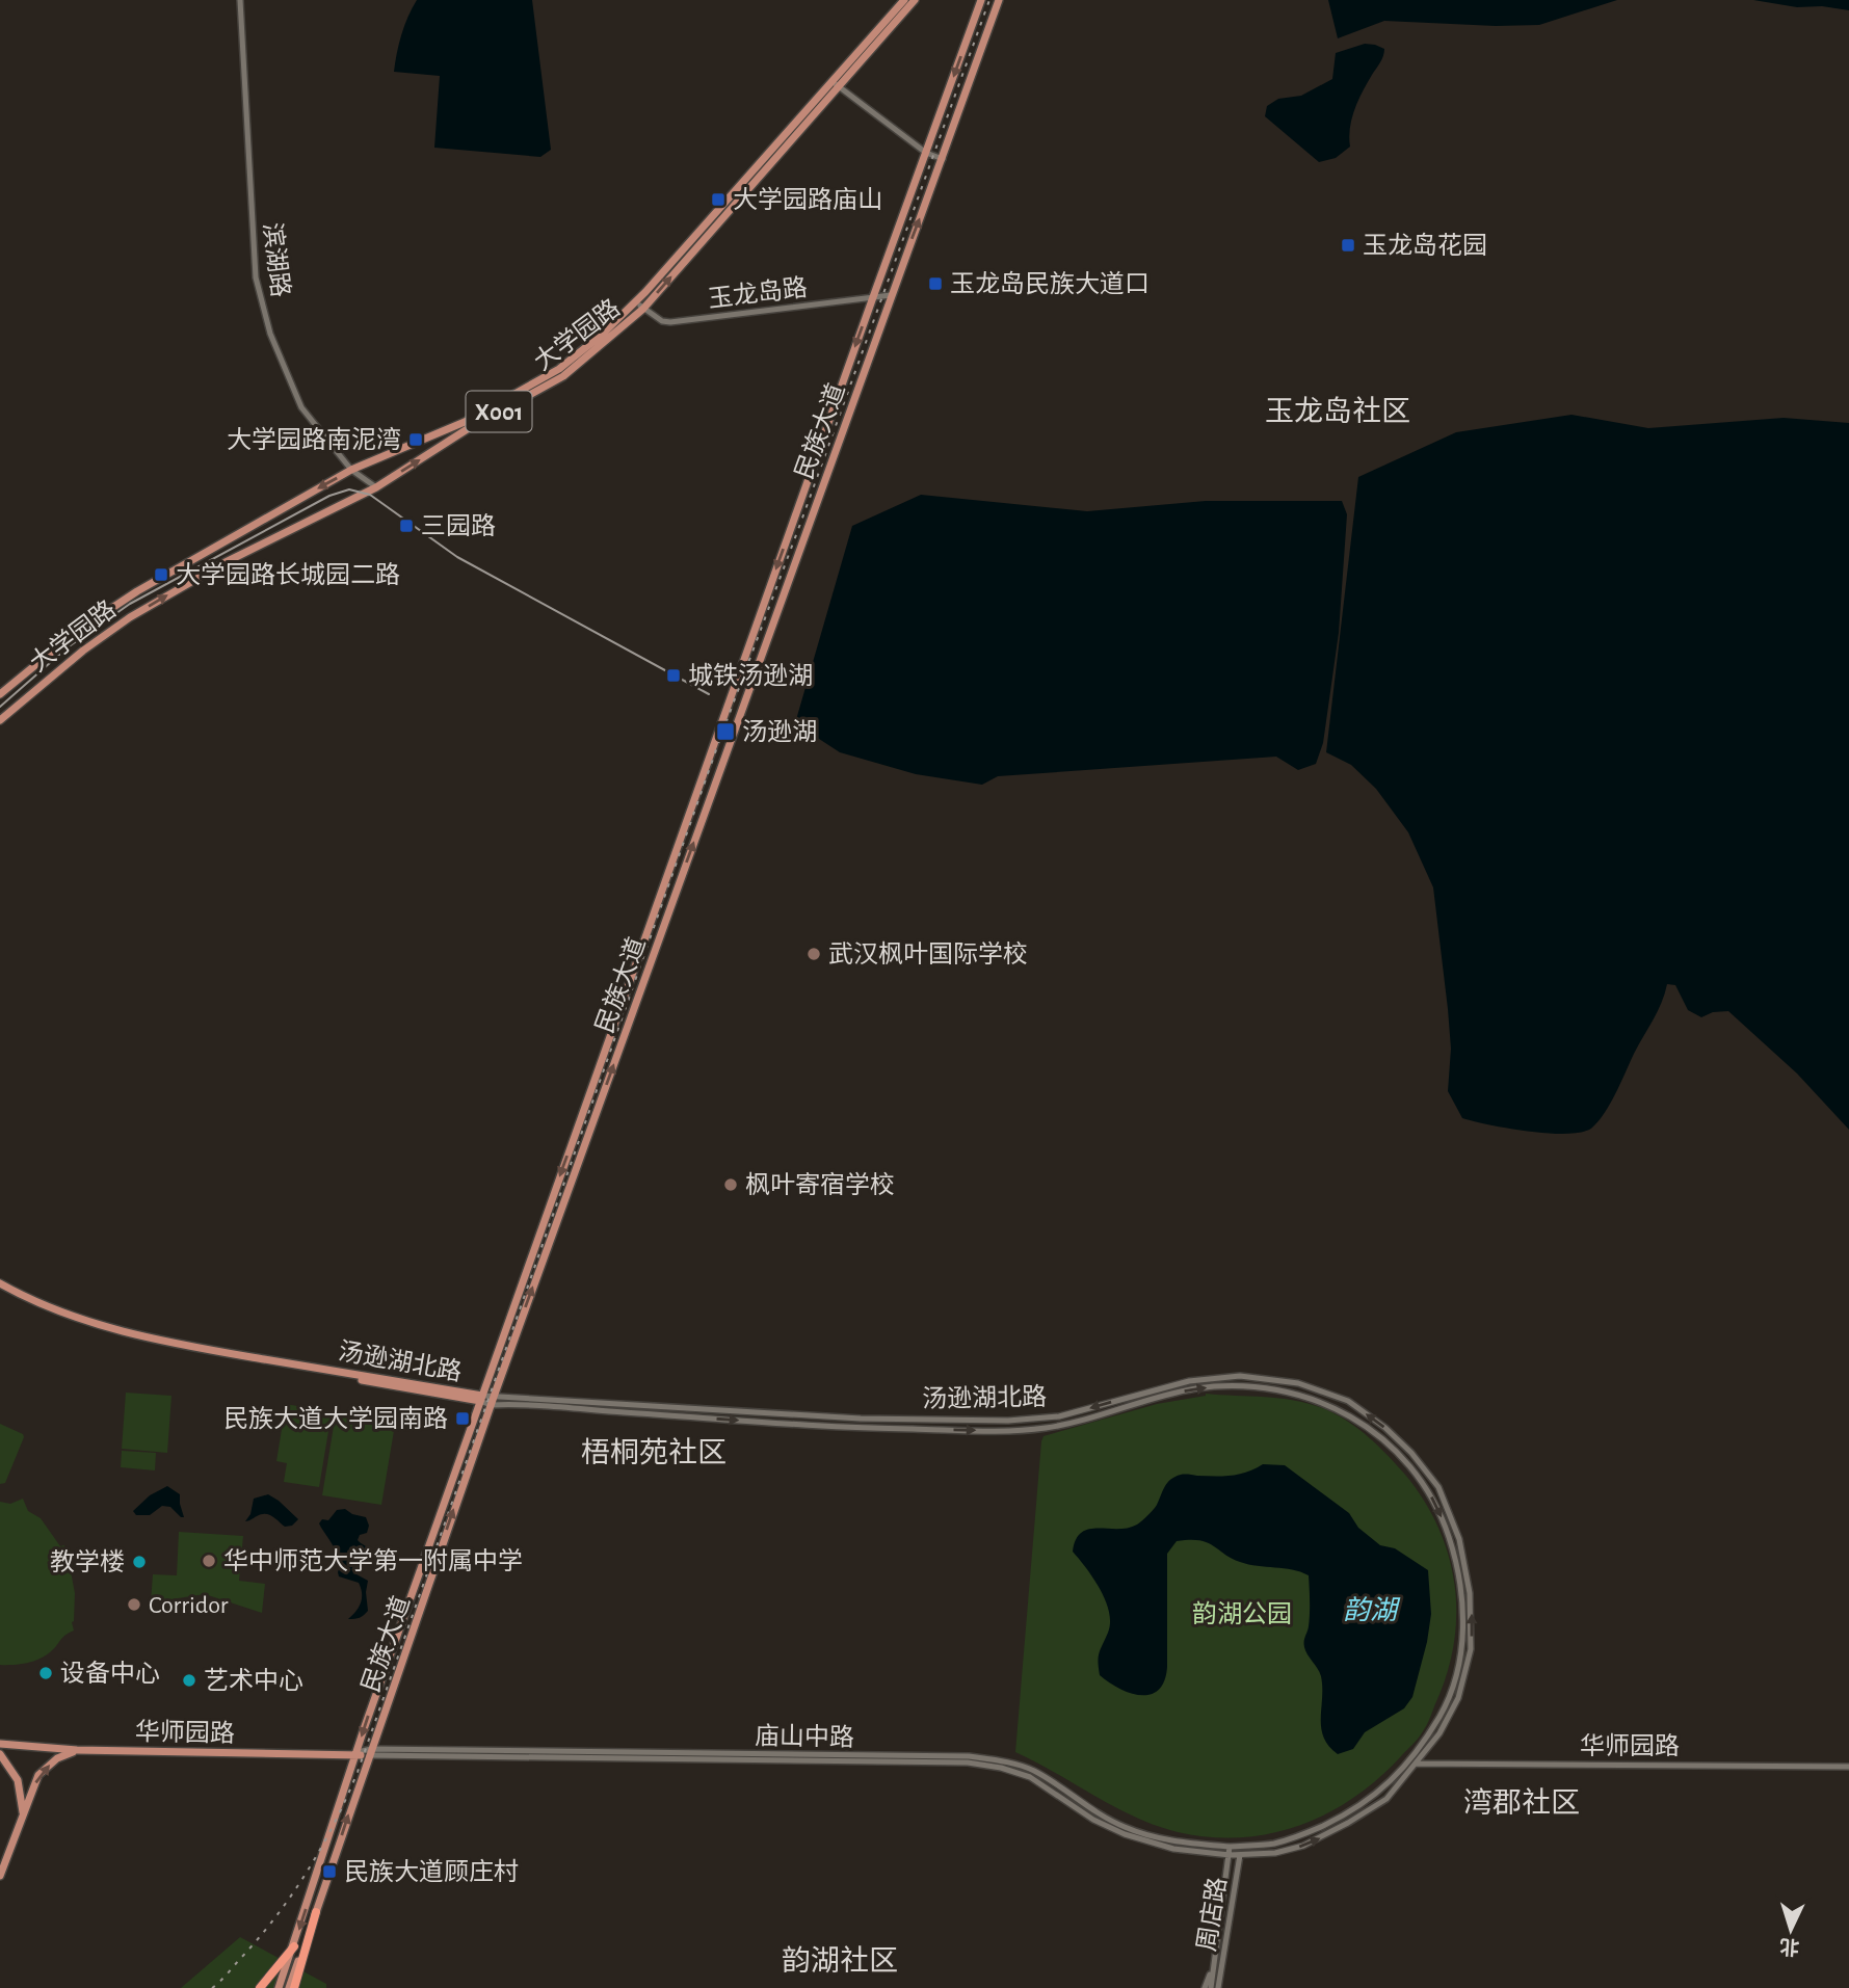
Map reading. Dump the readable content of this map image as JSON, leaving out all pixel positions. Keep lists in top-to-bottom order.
{
  "streets": {
    "main road": [
      "大学园路",
      "X001",
      "民族大道",
      "汤逊湖北路",
      "华师园路"
    ],
    "street": [
      "滨湖路",
      "玉龙岛路",
      "庙山中路",
      "周店路"
    ]
  },
  "crossings": [
    ["滨湖路", "大学园路"],
    ["玉龙岛路", "大学园路"],
    ["玉龙岛路", "民族大道"],
    ["民族大道", "汤逊湖北路"],
    ["民族大道", "华师园路"],
    ["民族大道", "庙山中路"],
    ["汤逊湖北路", "华师园路"],
    ["汤逊湖北路", "庙山中路"],
    ["汤逊湖北路", "周店路"],
    ["华师园路", "庙山中路"],
    ["庙山中路", "周店路"]
  ],
  "districts": [
    "玉龙岛社区",
    "梧桐苑社区",
    "湾郡社区",
    "韵湖社区"
  ],
  "water": ["韵湖"],
  "parks": ["韵湖公园"],
  "places": {
    "transit": [
      "大学园路庙山",
      "玉龙岛花园",
      "玉龙岛民族大道口",
      "大学园路南泥湾",
      "三园路",
      "大学园路长城园二路",
      "城铁汤逊湖",
      "汤逊湖",
      "民族大道大学园南路",
      "民族大道顾庄村"
    ],
    "other": [
      "武汉枫叶国际学校",
      "枫叶寄宿学校",
      "华中师范大学第一附属中学",
      "教学楼",
      "Corridor",
      "设备中心",
      "艺术中心"
    ]
  },
  "north": "bottom"
}
